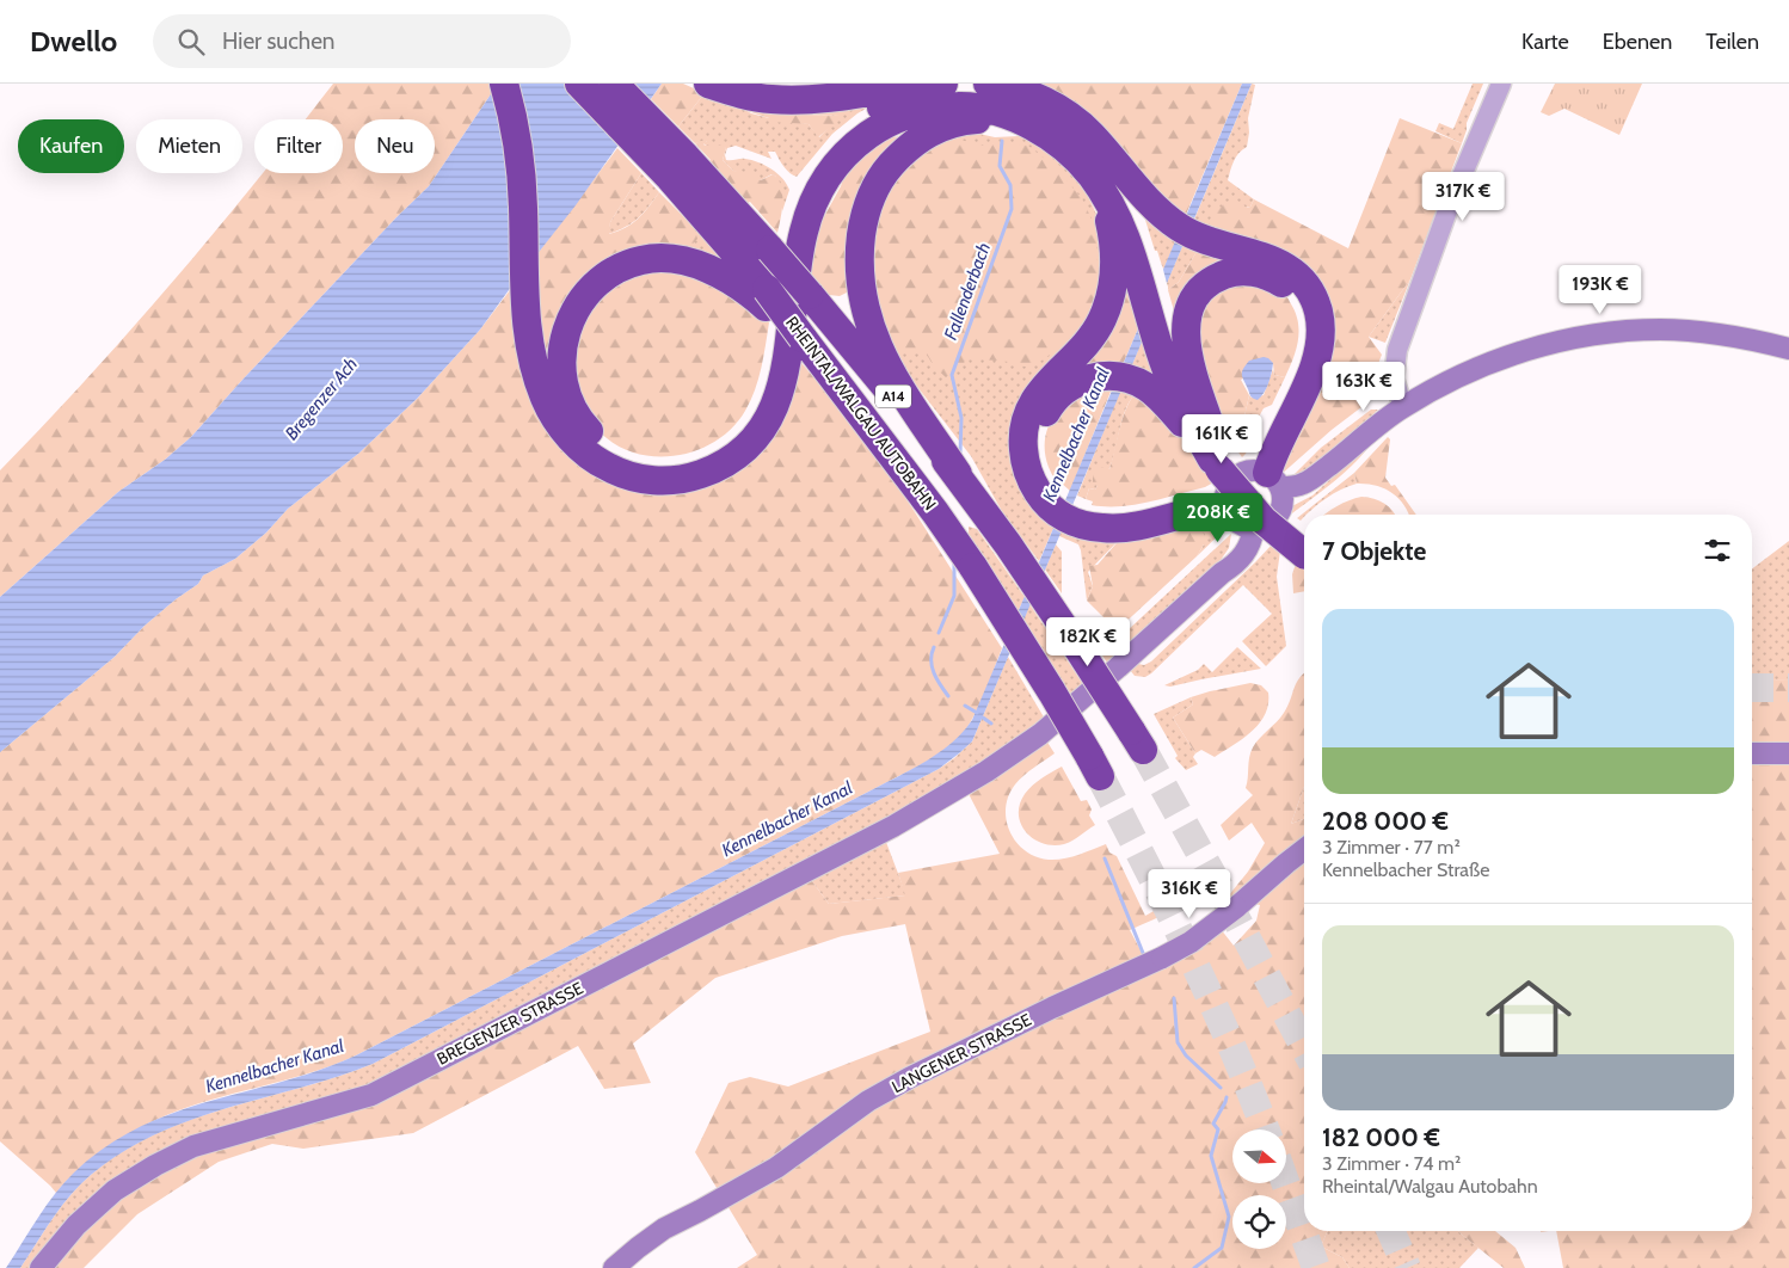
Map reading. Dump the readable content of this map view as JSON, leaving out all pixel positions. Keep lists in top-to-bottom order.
{
  "streets": {
    "highway": ["A14", "RHEINTAL/WALGAU AUTOBAHN"],
    "main road": ["BREGENZER STRASSE", "LANGENER STRASSE"]
  },
  "water": ["Fallenderbach", "Bregenzer Ach", "Kennelbacher Kanal"],
  "north": "right",
  "page": {
    "header": "Dwello",
    "search": "Hier suchen",
    "nav": ["Karte", "Ebenen", "Teilen"],
    "chip": [
      "Kaufen",
      "Mieten",
      "Filter",
      "Neu"
    ],
    "price": [
      "317K €",
      "193K €",
      "163K €",
      "161K €",
      "208K €",
      "182K €",
      "316K €"
    ],
    "heading": "7 Objekte",
    "list": [
      {
        "name": "208 000 €",
        "note": "3 Zimmer · 77 m² · Kennelbacher Straße"
      },
      {
        "name": "182 000 €",
        "note": "3 Zimmer · 74 m² · Rheintal/Walgau Autobahn"
      }
    ]
  }
}
